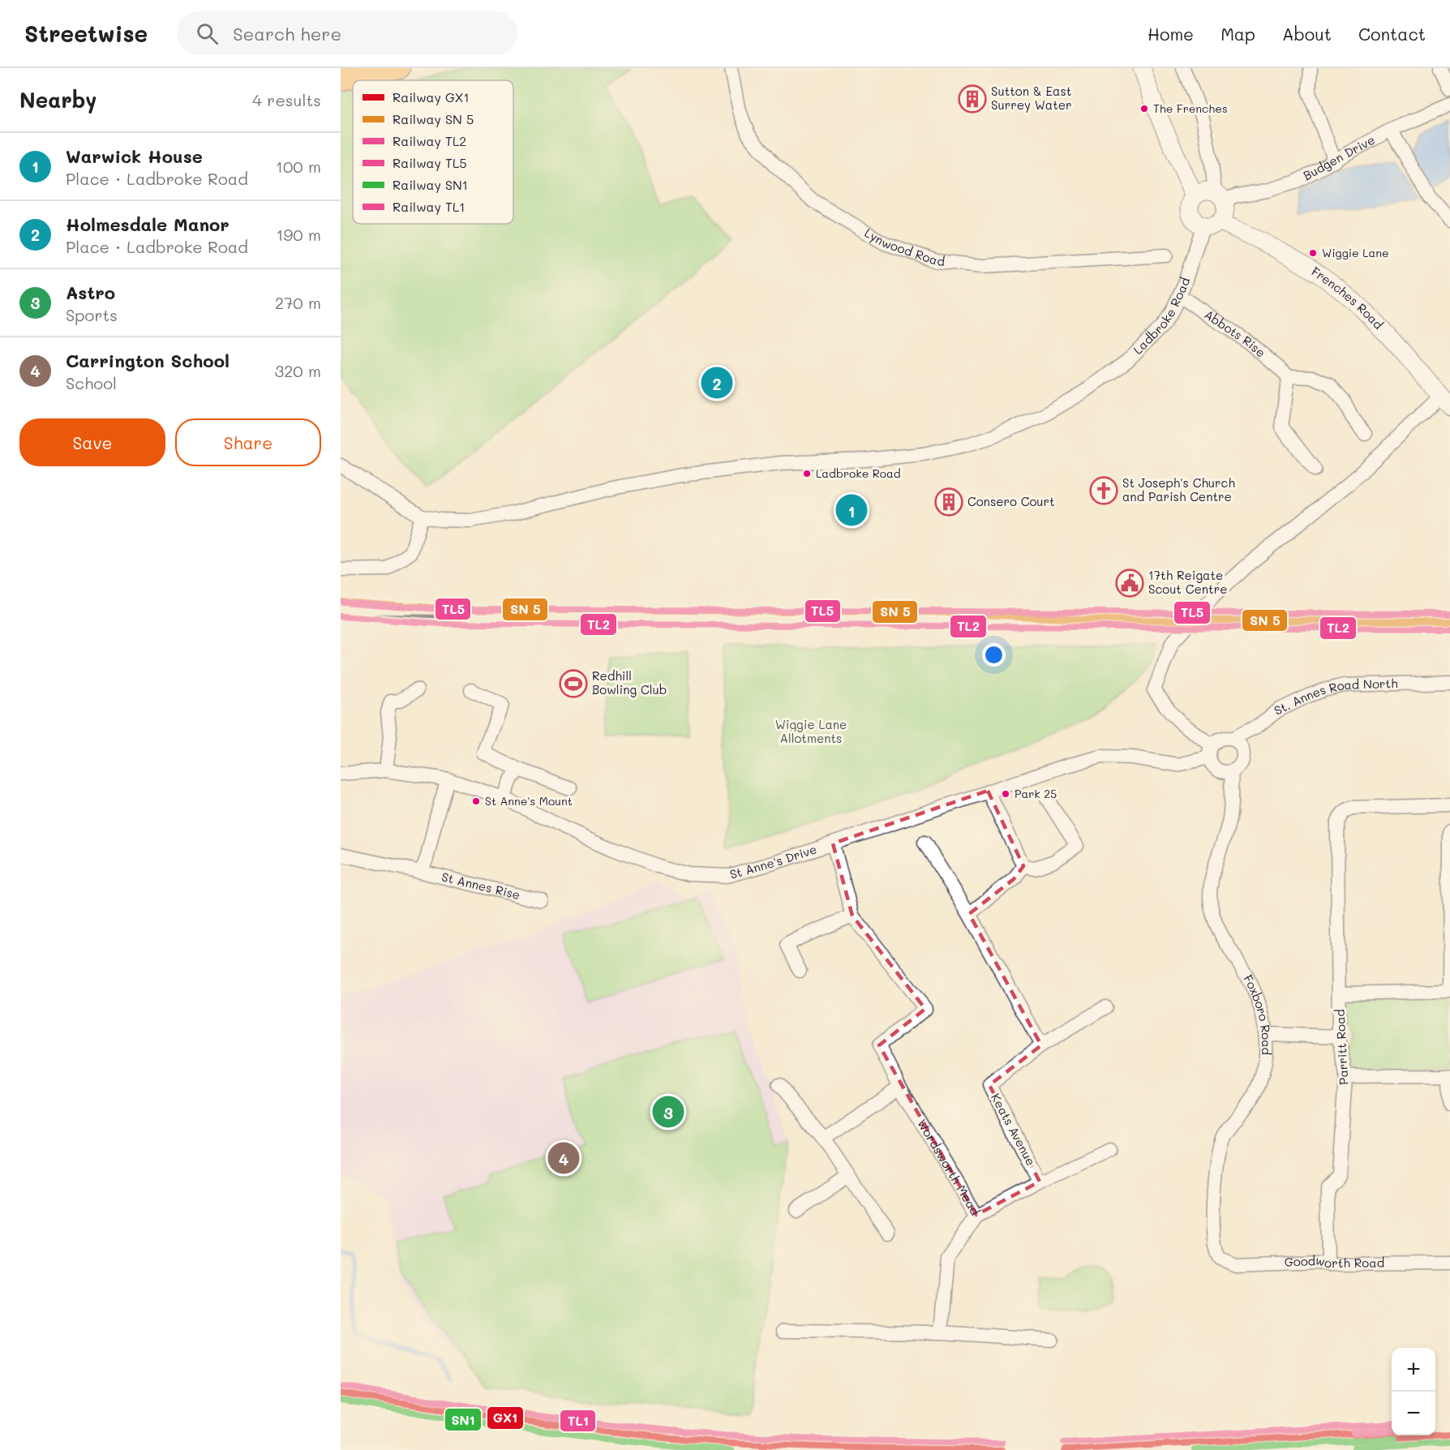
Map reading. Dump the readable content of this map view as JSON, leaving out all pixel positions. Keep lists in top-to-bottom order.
{
  "streets": {
    "street": [
      "Budgen Drive",
      "Lynwood Road",
      "Frenches Road",
      "Ladbroke Road",
      "Abbots Rise",
      "St. Annes Road North",
      "St Anne's Drive",
      "St Annes Rise",
      "Foxboro Road",
      "Parritt Road",
      "Keats Avenue",
      "Wordsworth Mead",
      "Goodworth Road"
    ]
  },
  "crossings": [
    ["Budgen Drive", "Frenches Road"],
    ["Budgen Drive", "Ladbroke Road"],
    ["Frenches Road", "Ladbroke Road"],
    ["Ladbroke Road", "Abbots Rise"],
    ["St. Annes Road North", "St Anne's Drive"],
    ["St. Annes Road North", "Foxboro Road"],
    ["St Anne's Drive", "Foxboro Road"],
    ["St Anne's Drive", "Wordsworth Mead"],
    ["Foxboro Road", "Goodworth Road"],
    ["Parritt Road", "Goodworth Road"]
  ],
  "parks": ["Wiggie Lane Allotments"],
  "places": {
    "building": ["Sutton & East Surrey Water", "Consero Court"],
    "other": [
      "The Frenches",
      "Wiggie Lane",
      "Ladbroke Road",
      "Park 25",
      "St Anne's Mount"
    ],
    "church": ["St Joseph's Church and Parish Centre"],
    "public building": ["17th Reigate Scout Centre"],
    "sports": ["Redhill Bowling Club"]
  },
  "lines": [
    "rail line TL5",
    "rail line TL2",
    "rail line TL1",
    "rail line GX1",
    "rail line SN1"
  ],
  "legend": [
    "Railway GX1",
    "Railway SN 5",
    "Railway TL2",
    "Railway TL5",
    "Railway SN1",
    "Railway TL1"
  ],
  "page": {
    "header": "Streetwise",
    "search": "Search here",
    "nav": [
      "Home",
      "Map",
      "About",
      "Contact"
    ],
    "heading": ["Nearby", "4 results"],
    "list": [
      {
        "mark": "1",
        "name": "Warwick House",
        "note": "Place · Ladbroke Road",
        "value": "100 m"
      },
      {
        "mark": "2",
        "name": "Holmesdale Manor",
        "note": "Place · Ladbroke Road",
        "value": "190 m"
      },
      {
        "mark": "3",
        "name": "Astro",
        "note": "Sports",
        "value": "270 m"
      },
      {
        "mark": "4",
        "name": "Carrington School",
        "note": "School",
        "value": "320 m"
      }
    ],
    "pins": [
      "2",
      "1",
      "3",
      "4"
    ],
    "buttons": ["Save", "Share"],
    "map_buttons": ["+", "−"]
  }
}
